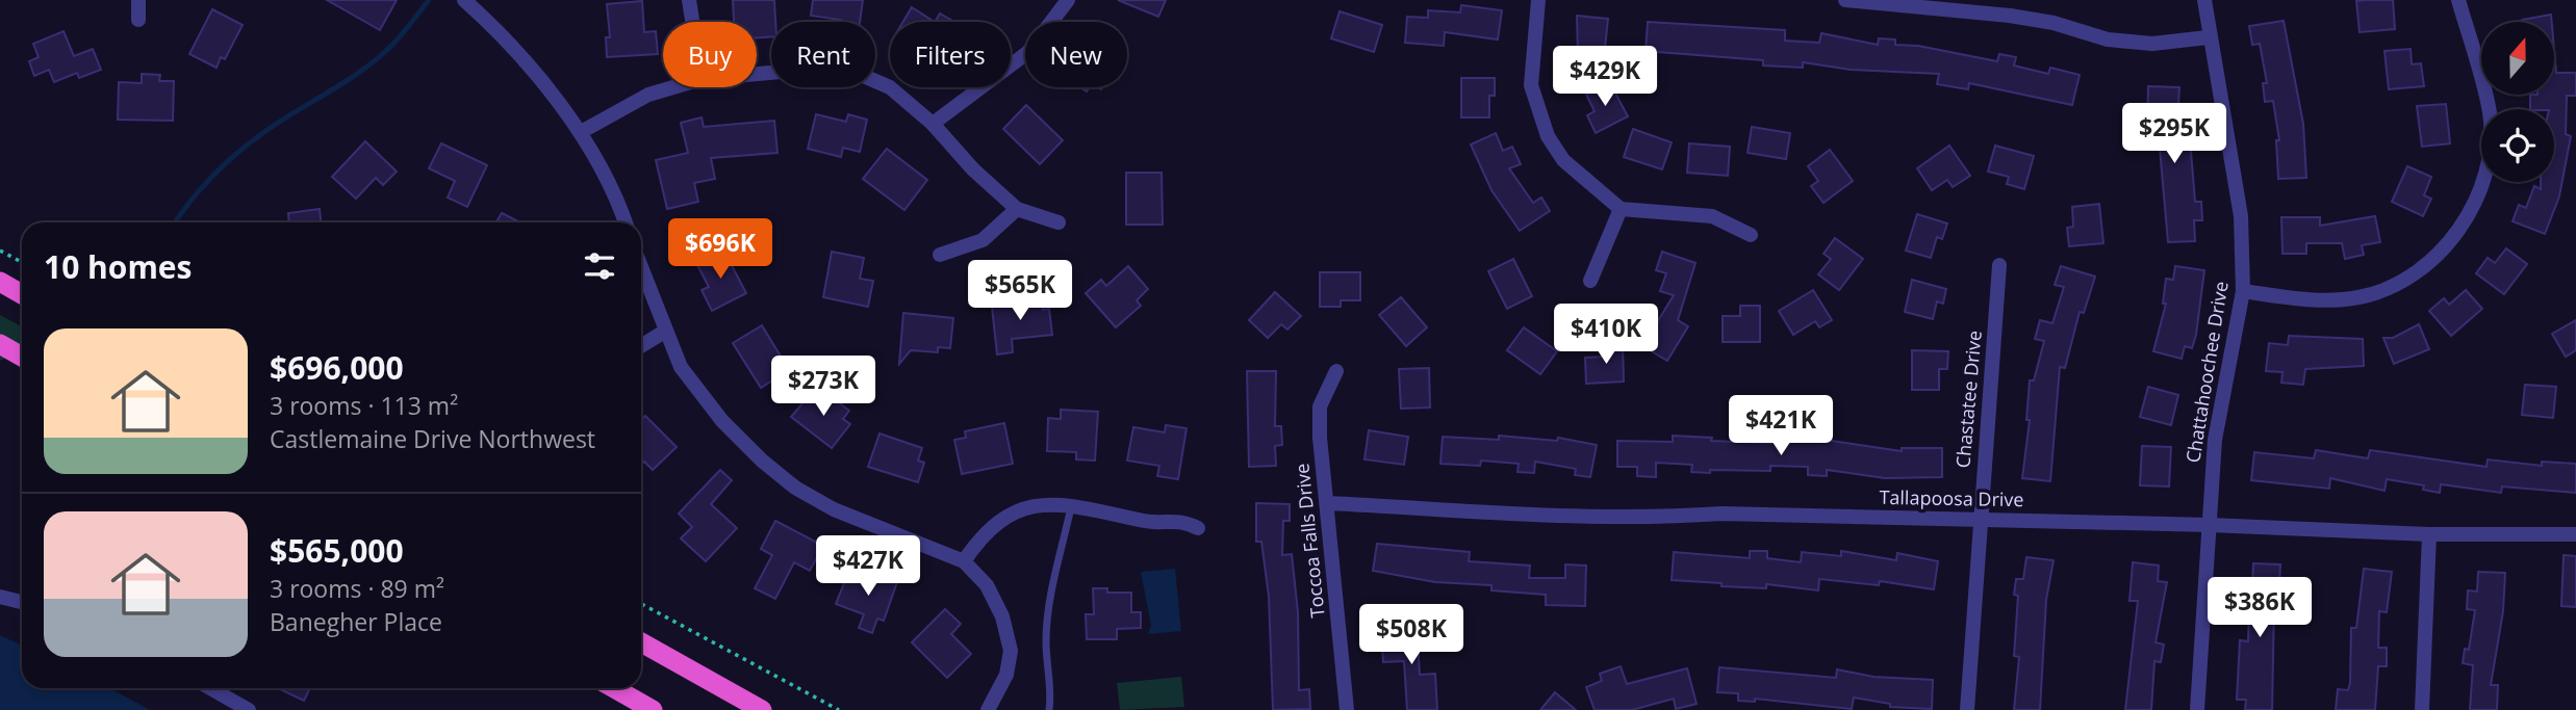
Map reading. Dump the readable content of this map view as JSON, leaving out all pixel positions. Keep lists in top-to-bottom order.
{
  "streets": {
    "street": [
      "Chattahoochee Drive",
      "Chastatee Drive",
      "Tallapoosa Drive",
      "Toccoa Falls Drive"
    ]
  },
  "crossings": [
    ["Chattahoochee Drive", "Tallapoosa Drive"],
    ["Chastatee Drive", "Tallapoosa Drive"],
    ["Tallapoosa Drive", "Toccoa Falls Drive"]
  ],
  "north": "top",
  "page": {
    "chip": [
      "Buy",
      "Rent",
      "Filters",
      "New"
    ],
    "price": [
      "$429K",
      "$295K",
      "$696K",
      "$565K",
      "$410K",
      "$273K",
      "$421K",
      "$427K",
      "$386K",
      "$508K"
    ],
    "heading": "10 homes",
    "list": [
      {
        "name": "$696,000",
        "note": "3 rooms · 113 m² · Castlemaine Drive Northwest"
      },
      {
        "name": "$565,000",
        "note": "3 rooms · 89 m² · Banegher Place"
      }
    ]
  }
}
